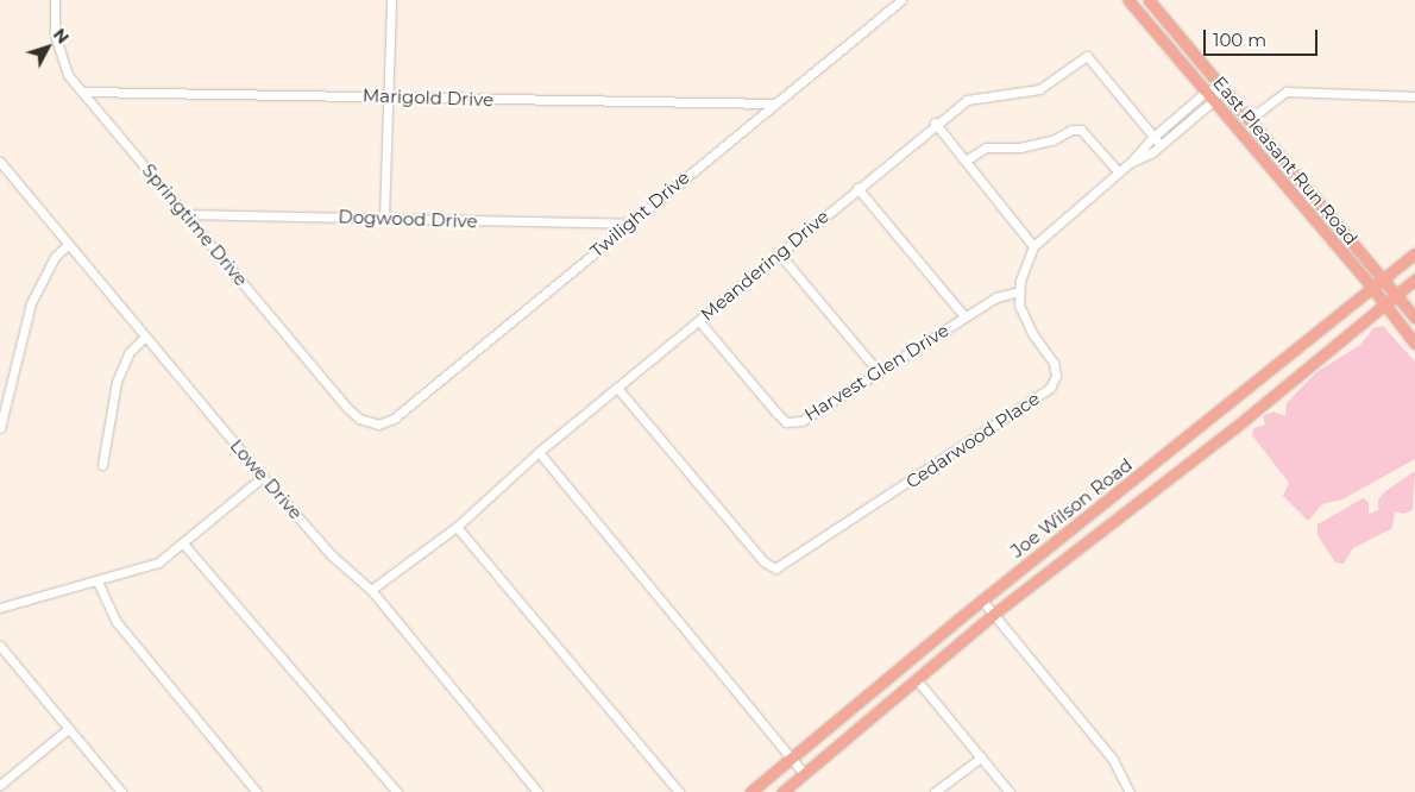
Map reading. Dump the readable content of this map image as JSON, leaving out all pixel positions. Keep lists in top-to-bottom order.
{
  "streets": {
    "main road": ["East Pleasant Run Road", "Joe Wilson Road"],
    "street": [
      "Marigold Drive",
      "Twilight Drive",
      "Dogwood Drive",
      "Springtime Drive",
      "Meandering Drive",
      "Harvest Glen Drive",
      "Cedarwood Place",
      "Lowe Drive"
    ]
  },
  "crossings": [
    ["Marigold Drive", "Twilight Drive"],
    ["Marigold Drive", "Springtime Drive"],
    ["East Pleasant Run Road", "Joe Wilson Road"],
    ["Twilight Drive", "Dogwood Drive"],
    ["Twilight Drive", "Springtime Drive"],
    ["Dogwood Drive", "Springtime Drive"],
    ["Meandering Drive", "Harvest Glen Drive"],
    ["Meandering Drive", "Cedarwood Place"],
    ["Meandering Drive", "Lowe Drive"],
    ["Harvest Glen Drive", "Cedarwood Place"]
  ],
  "scale_bar": "100 m",
  "north": "top right"
}
